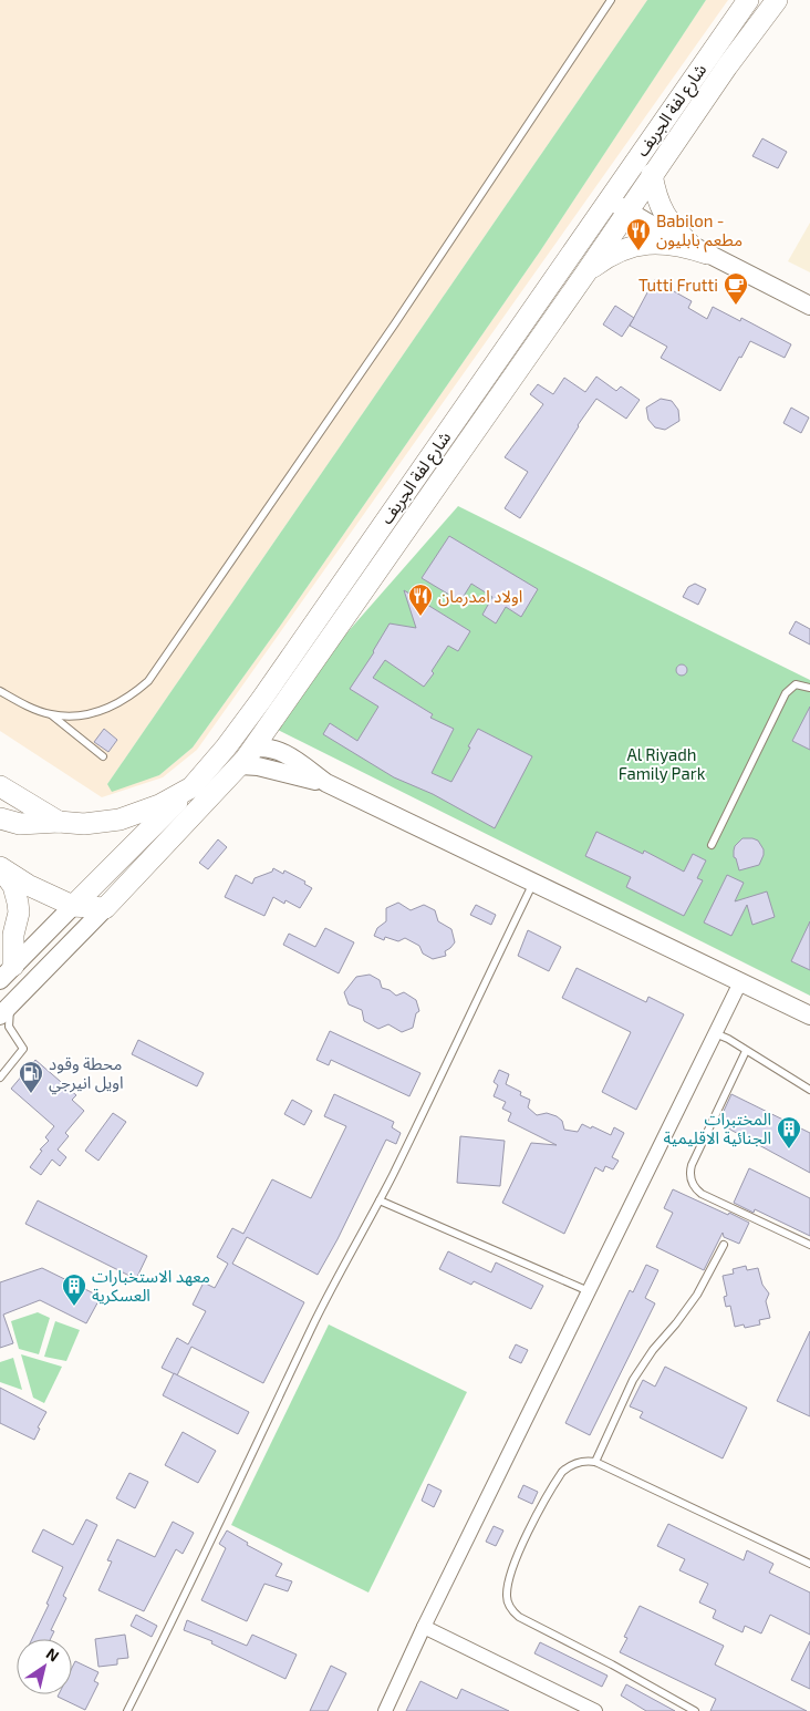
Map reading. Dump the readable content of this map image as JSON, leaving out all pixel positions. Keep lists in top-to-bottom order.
{
  "streets": {
    "main road": ["شارع لفة الجريف"]
  },
  "parks": ["Al Riyadh Family Park"],
  "places": {
    "restaurant": ["Babilon - مطعم بابليون", "اولاد امدرمان"],
    "cafe": ["Tutti Frutti"],
    "fuel station": ["محطة وقود اويل انيرجي"],
    "building": ["المختبرات الجنائية الاقليمية", "معهد الاستخبارات العسكرية"]
  },
  "north": "top right"
}
